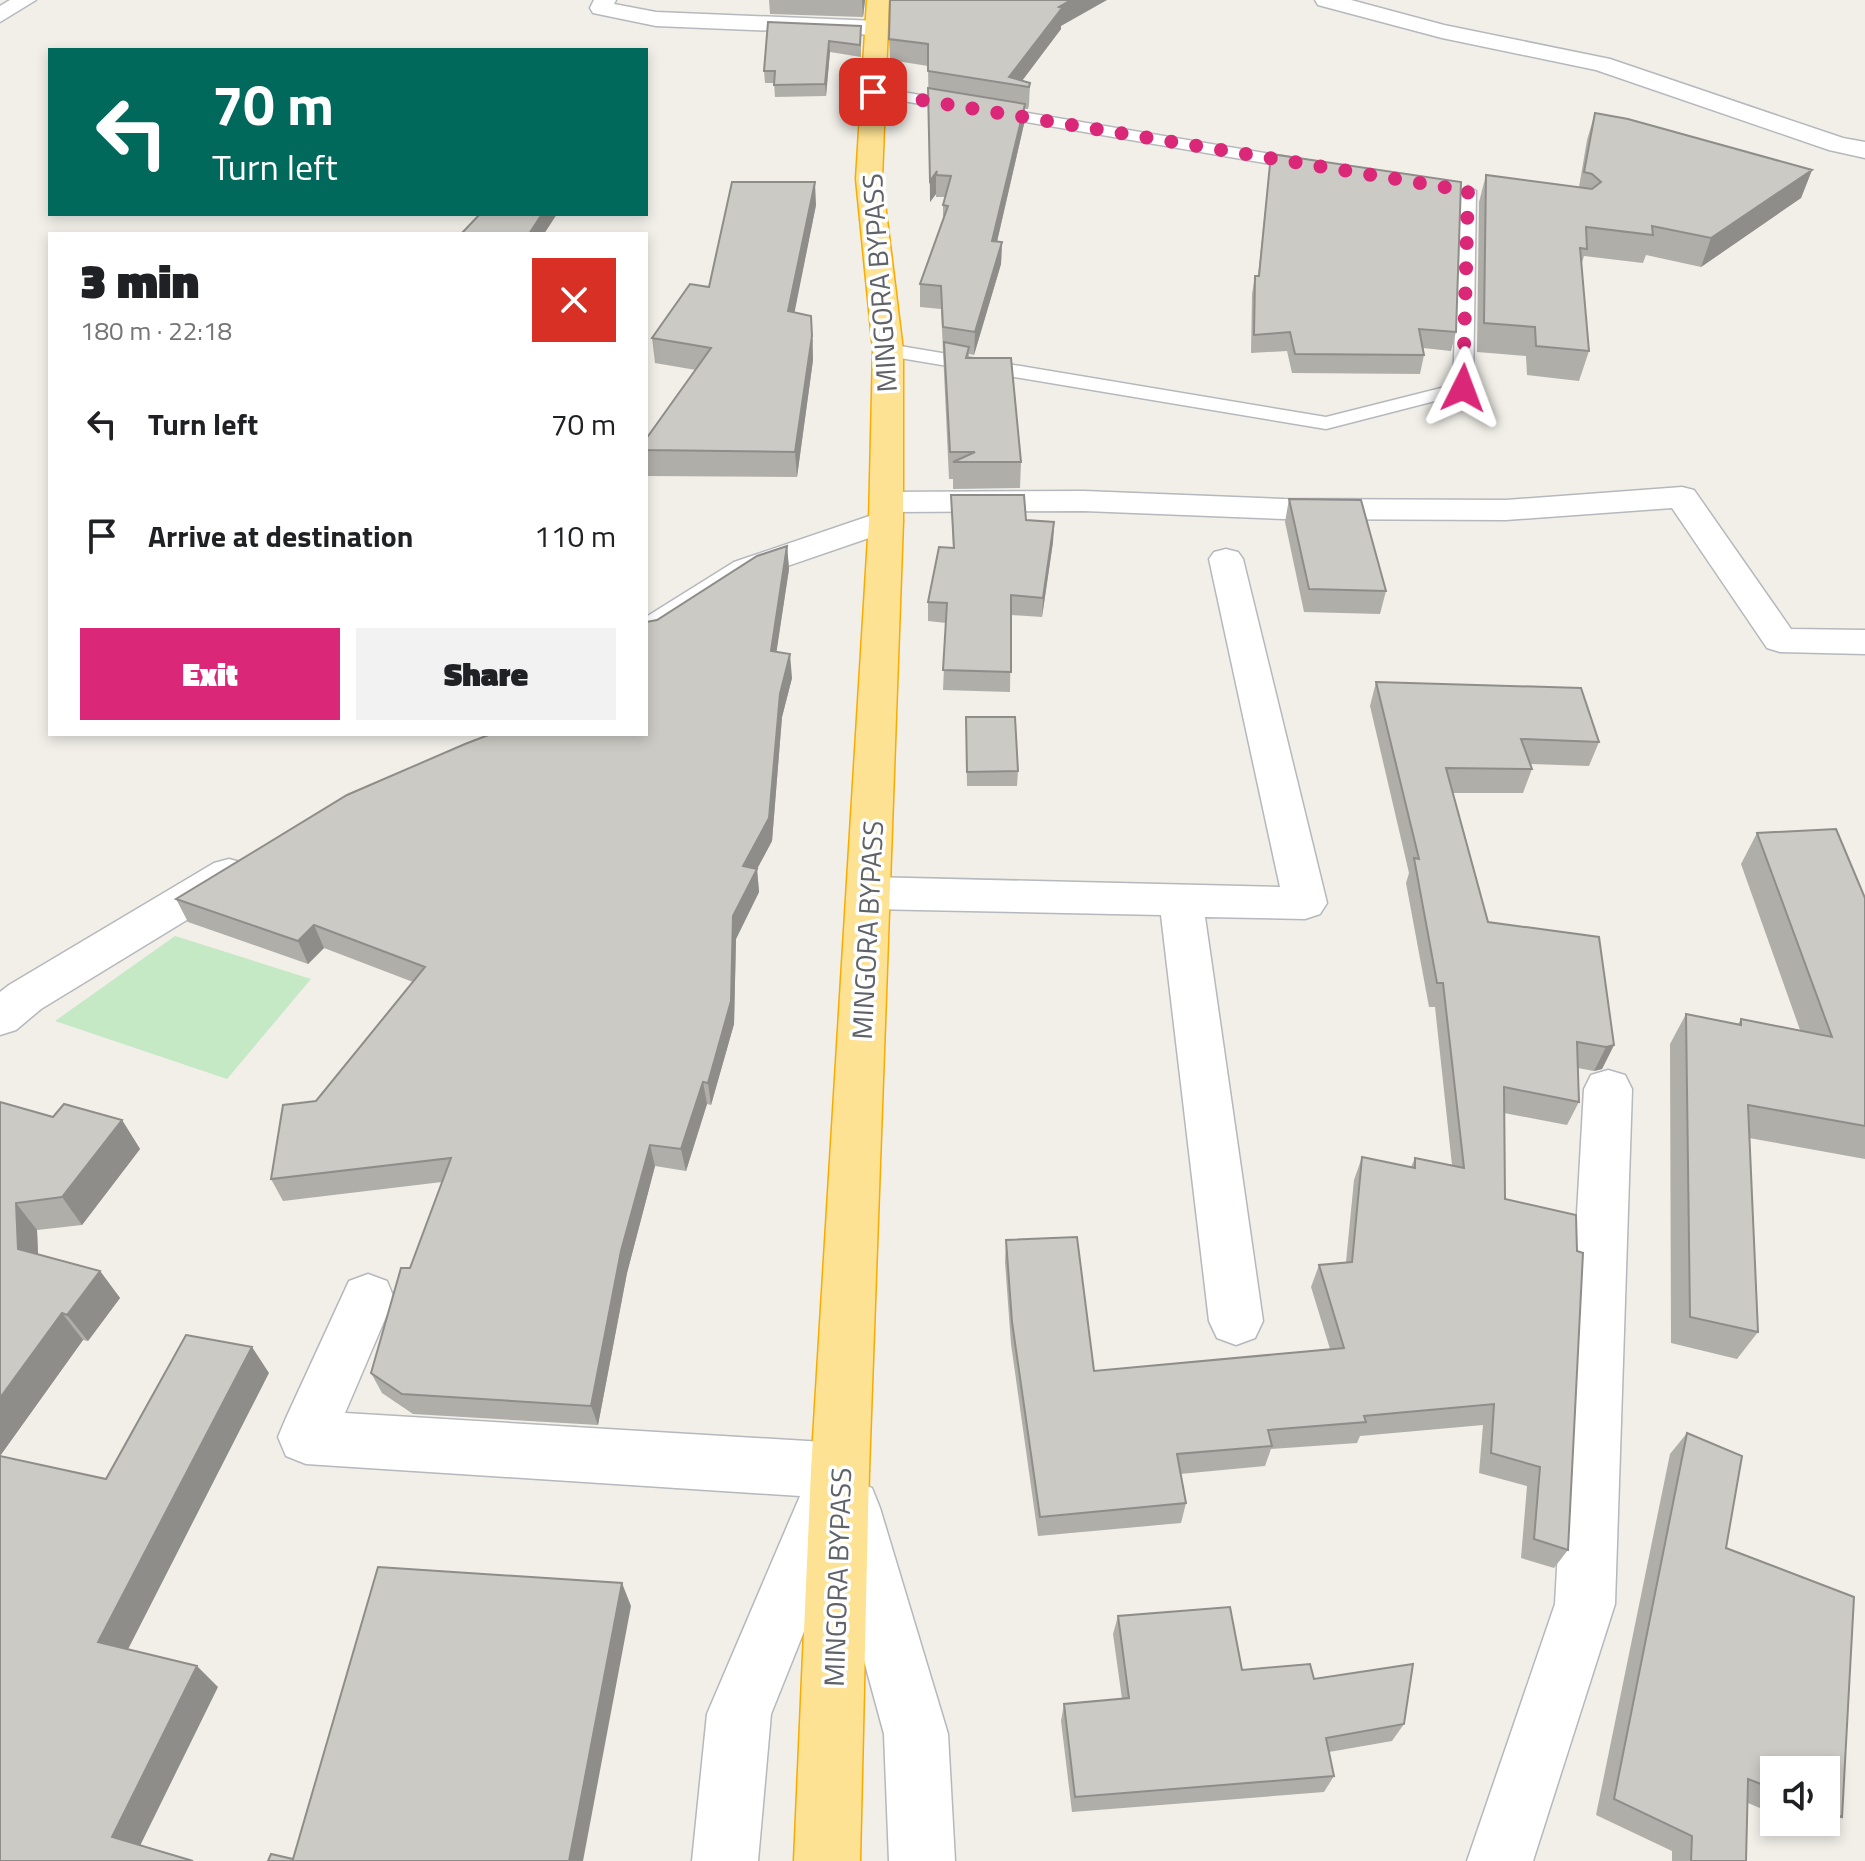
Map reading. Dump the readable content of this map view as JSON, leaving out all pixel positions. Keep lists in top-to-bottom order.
{
  "streets": {
    "highway": ["MINGORA BYPASS"]
  },
  "page": {
    "turn": ["70 m", "Turn left"],
    "heading": ["3 min", "180 m · 22:18"],
    "list": [
      {
        "name": "Turn left",
        "value": "70 m"
      },
      {
        "name": "Arrive at destination",
        "value": "110 m"
      }
    ],
    "buttons": ["Exit", "Share"]
  }
}
